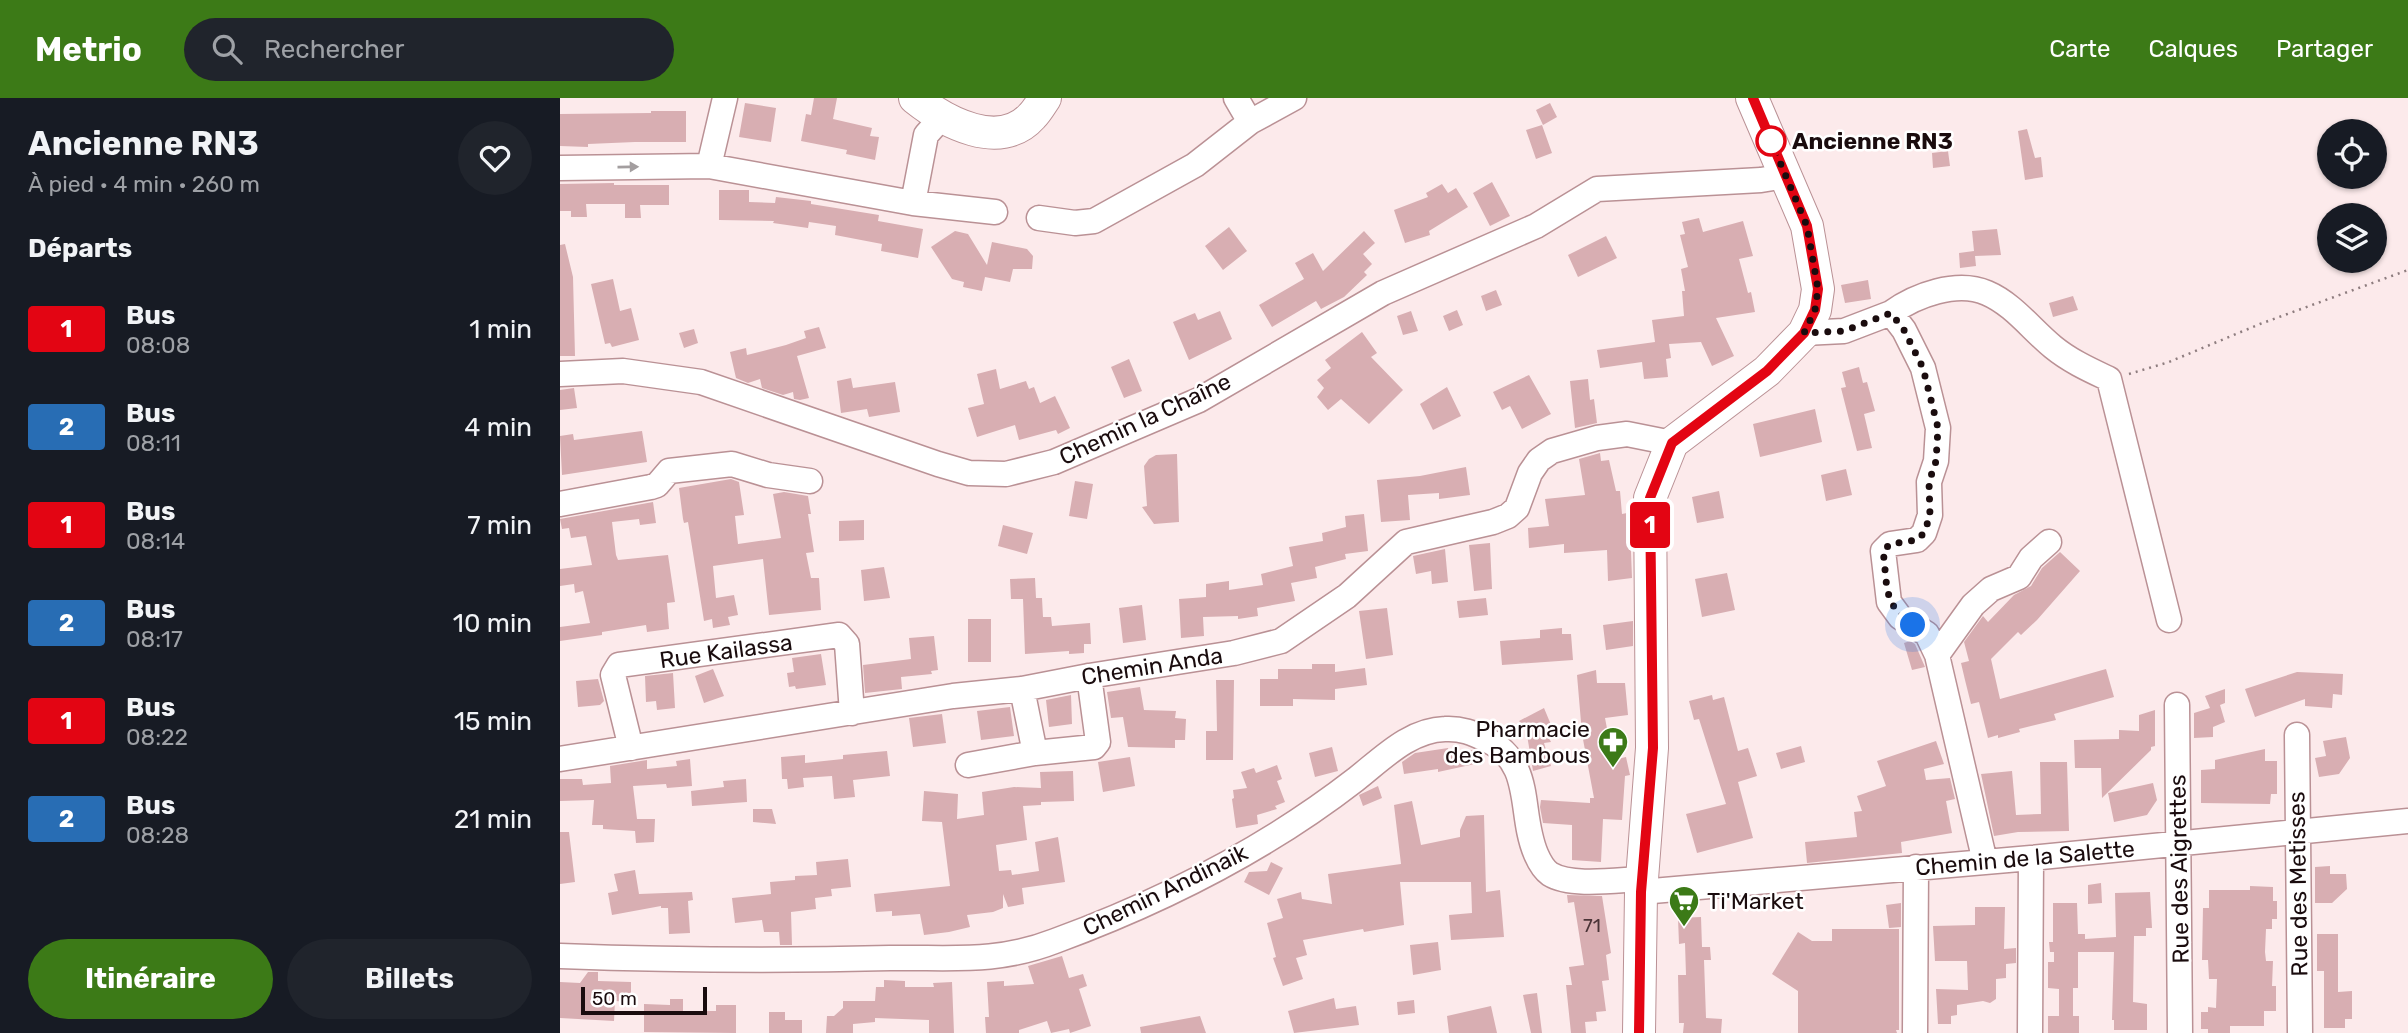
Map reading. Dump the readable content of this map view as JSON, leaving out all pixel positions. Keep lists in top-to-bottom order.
{
  "streets": {
    "street": [
      "Chemin la Chaîne",
      "Rue Kailassa",
      "Chemin Anda",
      "Chemin de la Salette",
      "Rue des Aigrettes",
      "Rue des Metisses",
      "Chemin Andinaik"
    ]
  },
  "crossings": [
    ["Rue Kailassa", "Chemin Anda"],
    ["Chemin de la Salette", "Rue des Aigrettes"],
    ["Chemin de la Salette", "Rue des Metisses"],
    ["Chemin de la Salette", "Chemin Andinaik"]
  ],
  "places": {
    "other": ["Ancienne RN3"],
    "pharmacy": ["Pharmacie des Bambous"],
    "supermarket": ["Ti'Market"]
  },
  "lines": ["bus line 1"],
  "house_numbers": ["71"],
  "scale_bar": "50 m",
  "page": {
    "header": "Metrio",
    "search": "Rechercher",
    "nav": ["Carte", "Calques", "Partager"],
    "heading": [
      ["Ancienne RN3", "À pied · 4 min · 260 m"],
      "Départs"
    ],
    "on_map": "1",
    "list": [
      {
        "mark": "1",
        "name": "Bus",
        "note": "08:08",
        "value": "1 min"
      },
      {
        "mark": "2",
        "name": "Bus",
        "note": "08:11",
        "value": "4 min"
      },
      {
        "mark": "1",
        "name": "Bus",
        "note": "08:14",
        "value": "7 min"
      },
      {
        "mark": "2",
        "name": "Bus",
        "note": "08:17",
        "value": "10 min"
      },
      {
        "mark": "1",
        "name": "Bus",
        "note": "08:22",
        "value": "15 min"
      },
      {
        "mark": "2",
        "name": "Bus",
        "note": "08:28",
        "value": "21 min"
      }
    ],
    "buttons": ["Itinéraire", "Billets"],
    "scale": "50 m"
  }
}
